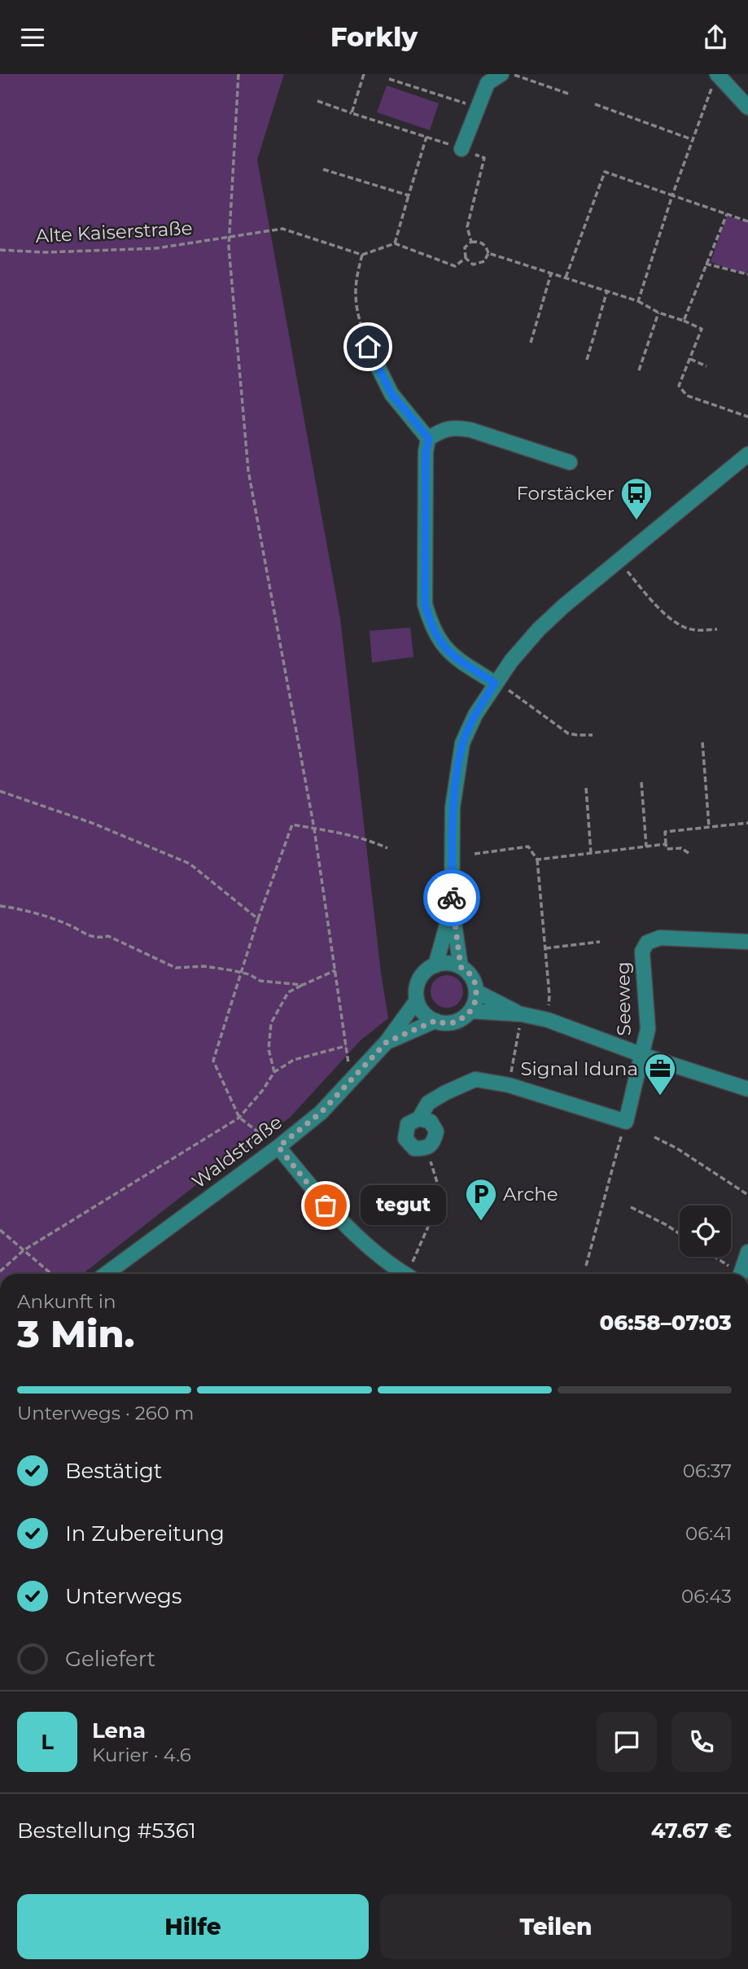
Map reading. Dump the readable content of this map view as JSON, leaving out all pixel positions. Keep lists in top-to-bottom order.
{
  "streets": {
    "street": ["Seeweg", "Waldstraße"],
    "path": ["Alte Kaiserstraße"]
  },
  "crossings": [
    ["Seeweg", "Waldstraße"]
  ],
  "places": {
    "bus stop": ["Forstäcker"],
    "office": ["Signal Iduna"],
    "other": ["tegut"],
    "parking": ["Arche"]
  },
  "page": {
    "header": "Forkly",
    "bubble": "tegut",
    "heading": ["3 Min.", "Ankunft in", "06:58–07:03"],
    "panel": [
      "Lena",
      "Kurier · 4.6",
      "Bestellung #5361",
      "47.67 €"
    ],
    "bar": "Unterwegs · 260 m",
    "list": [
      ["Bestätigt", "06:37"],
      ["In Zubereitung", "06:41"],
      ["Unterwegs", "06:43"],
      "Geliefert"
    ],
    "round": "L",
    "buttons": ["Hilfe", "Teilen"]
  }
}
